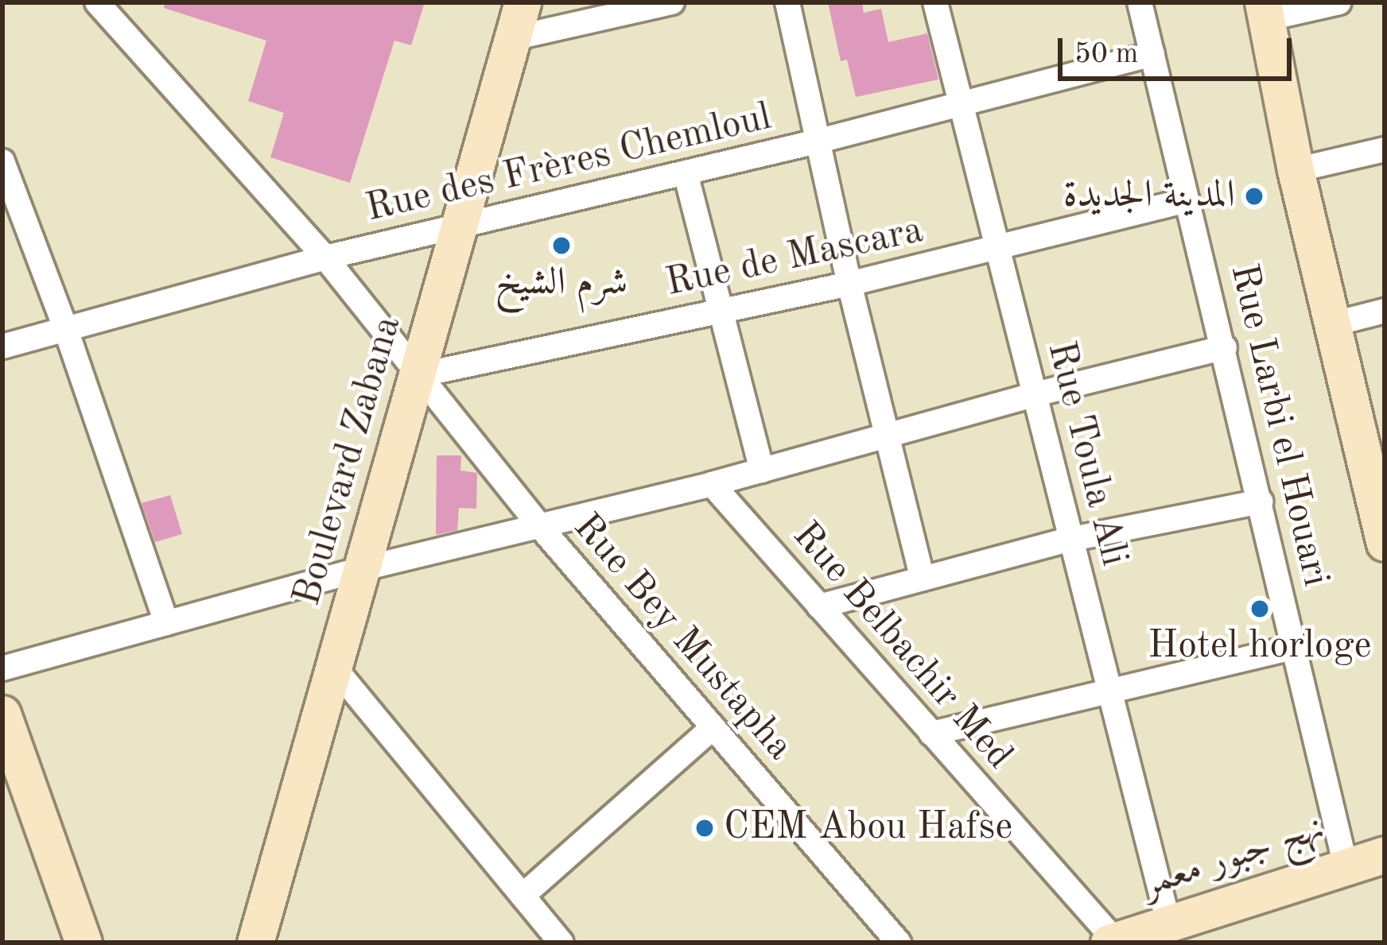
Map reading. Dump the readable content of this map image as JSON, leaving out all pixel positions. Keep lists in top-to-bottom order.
{
  "streets": {
    "street": [
      "Rue des Frères Chemloul",
      "Rue de Mascara",
      "Rue Larbi el Houari",
      "Rue Toula Ali",
      "Boulevard Zabana",
      "Rue Bey Mustapha",
      "Rue Belbachir Med",
      "نهج جبور معمر"
    ]
  },
  "crossings": [
    ["Rue des Frères Chemloul", "Rue Larbi el Houari"],
    ["Rue des Frères Chemloul", "Rue Toula Ali"],
    ["Rue des Frères Chemloul", "Boulevard Zabana"],
    ["Rue des Frères Chemloul", "Rue Bey Mustapha"],
    ["Rue de Mascara", "Rue Larbi el Houari"],
    ["Rue de Mascara", "Rue Toula Ali"],
    ["Rue de Mascara", "Boulevard Zabana"],
    ["Rue de Mascara", "Rue Bey Mustapha"],
    ["Rue Larbi el Houari", "نهج جبور معمر"],
    ["Rue Toula Ali", "نهج جبور معمر"],
    ["Boulevard Zabana", "Rue Bey Mustapha"],
    ["Rue Belbachir Med", "نهج جبور معمر"]
  ],
  "places": [
    "المدينة الجديدة",
    "شرم الشيخ",
    "Hotel horloge",
    "CEM Abou Hafse"
  ],
  "scale_bar": "50 m"
}
